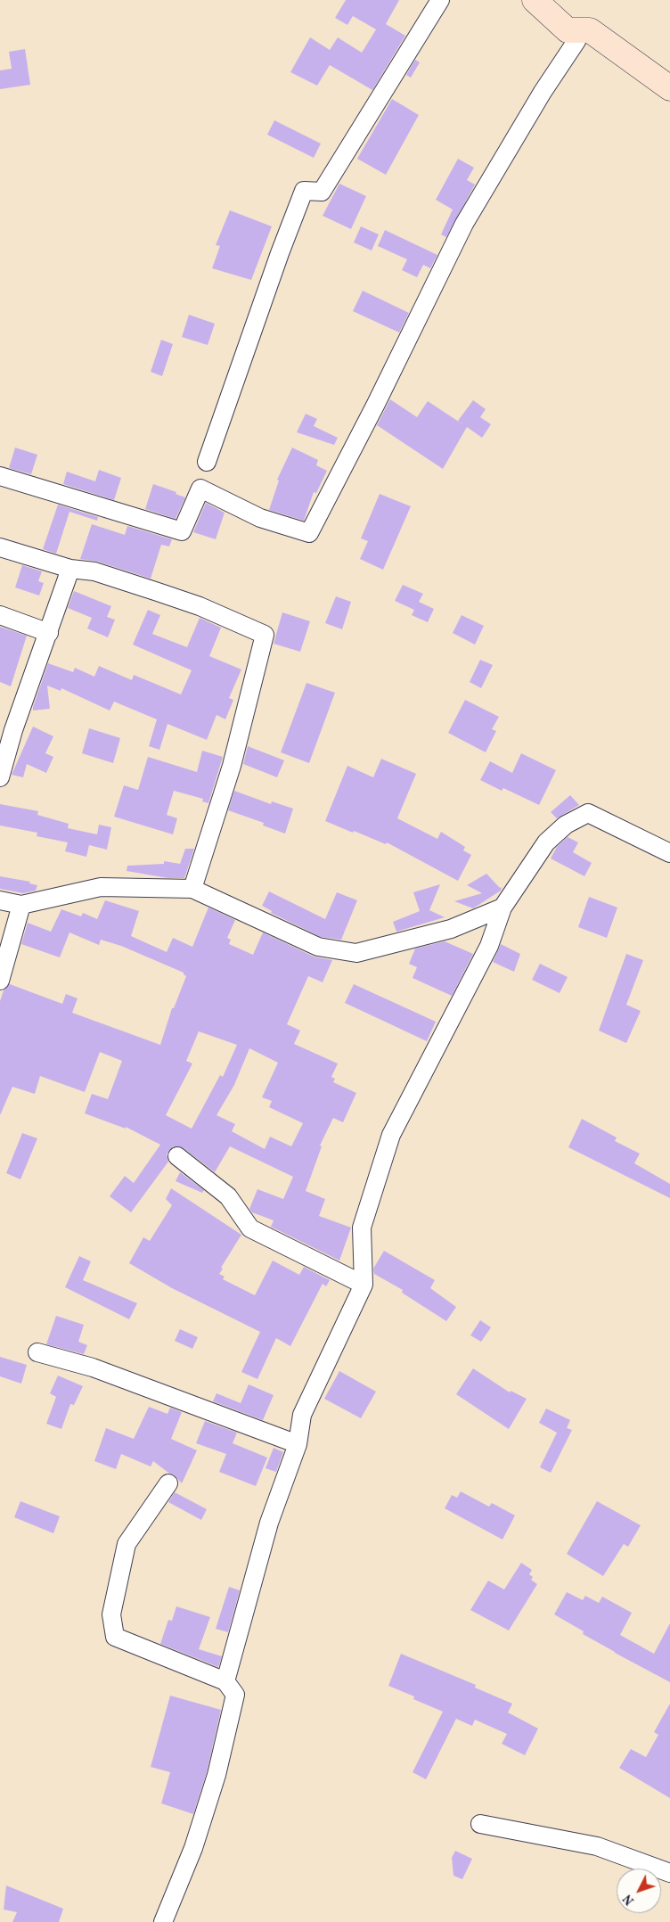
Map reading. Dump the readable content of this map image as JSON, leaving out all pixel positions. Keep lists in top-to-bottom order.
{
  "north": "bottom left"
}
